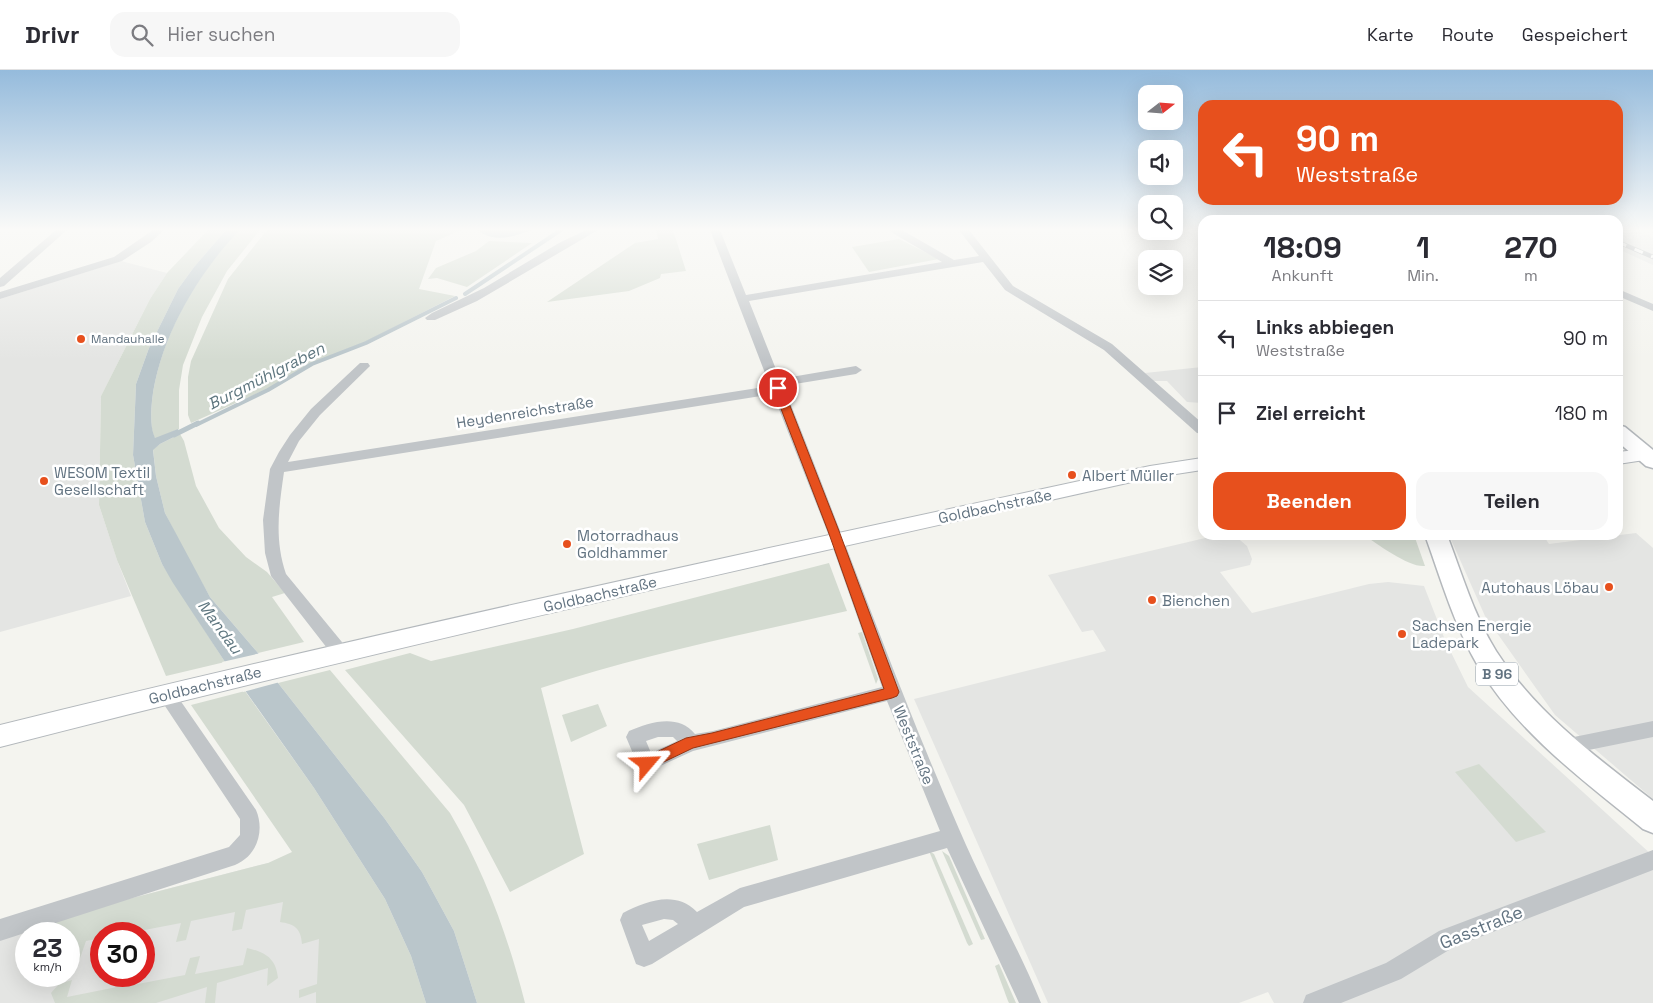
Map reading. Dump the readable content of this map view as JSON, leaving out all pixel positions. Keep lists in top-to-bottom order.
{
  "streets": {
    "main road": ["Goldbachstraße", "B 96"],
    "street": ["Heydenreichstraße", "Weststraße", "Gasstraße"]
  },
  "crossings": [
    ["Heydenreichstraße", "Weststraße"],
    ["Goldbachstraße", "Weststraße"]
  ],
  "water": ["Burgmühlgraben", "Mandau"],
  "places": [
    "Mandauhalle",
    "Albert Müller",
    "WESOM Textil Gesellschaft",
    "Motorradhaus Goldhammer",
    "Autohaus Löbau",
    "Bienchen",
    "Sachsen Energie Ladepark"
  ],
  "north": "right",
  "page": {
    "header": "Drivr",
    "search": "Hier suchen",
    "nav": ["Karte", "Route", "Gespeichert"],
    "turn": ["90 m", "Weststraße"],
    "eta": [
      "18:09",
      "Ankunft",
      "1",
      "Min.",
      "270",
      "m"
    ],
    "list": [
      {
        "name": "Links abbiegen",
        "note": "Weststraße",
        "value": "90 m"
      },
      {
        "name": "Ziel erreicht",
        "value": "180 m"
      }
    ],
    "buttons": ["Beenden", "Teilen"],
    "speed": "23 km/h",
    "limit": "30"
  }
}
